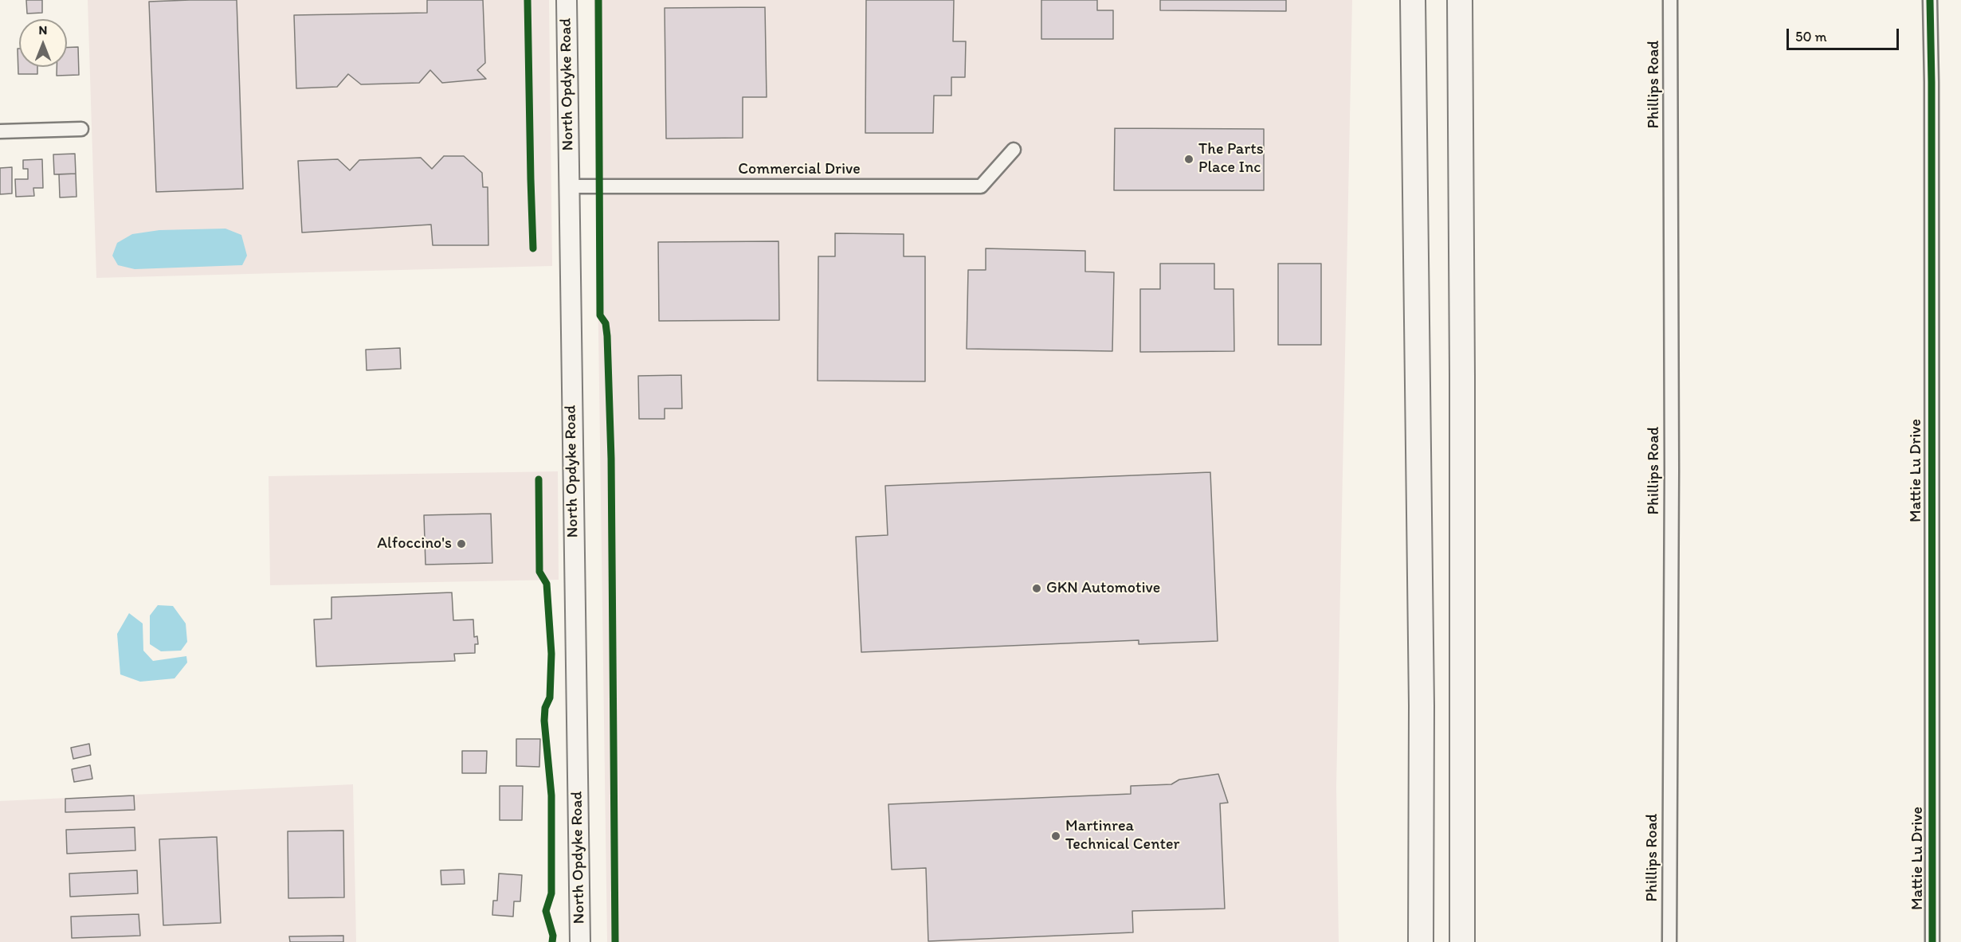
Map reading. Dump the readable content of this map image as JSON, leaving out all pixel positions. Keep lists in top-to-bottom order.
{
  "streets": {
    "main road": ["North Opdyke Road"],
    "street": ["Phillips Road", "Commercial Drive", "Mattie Lu Drive"]
  },
  "crossings": [
    ["North Opdyke Road", "Commercial Drive"]
  ],
  "places": [
    "The Parts Place Inc",
    "Alfoccino's",
    "GKN Automotive",
    "Martinrea Technical Center"
  ],
  "scale_bar": "50 m",
  "north": "top"
}
